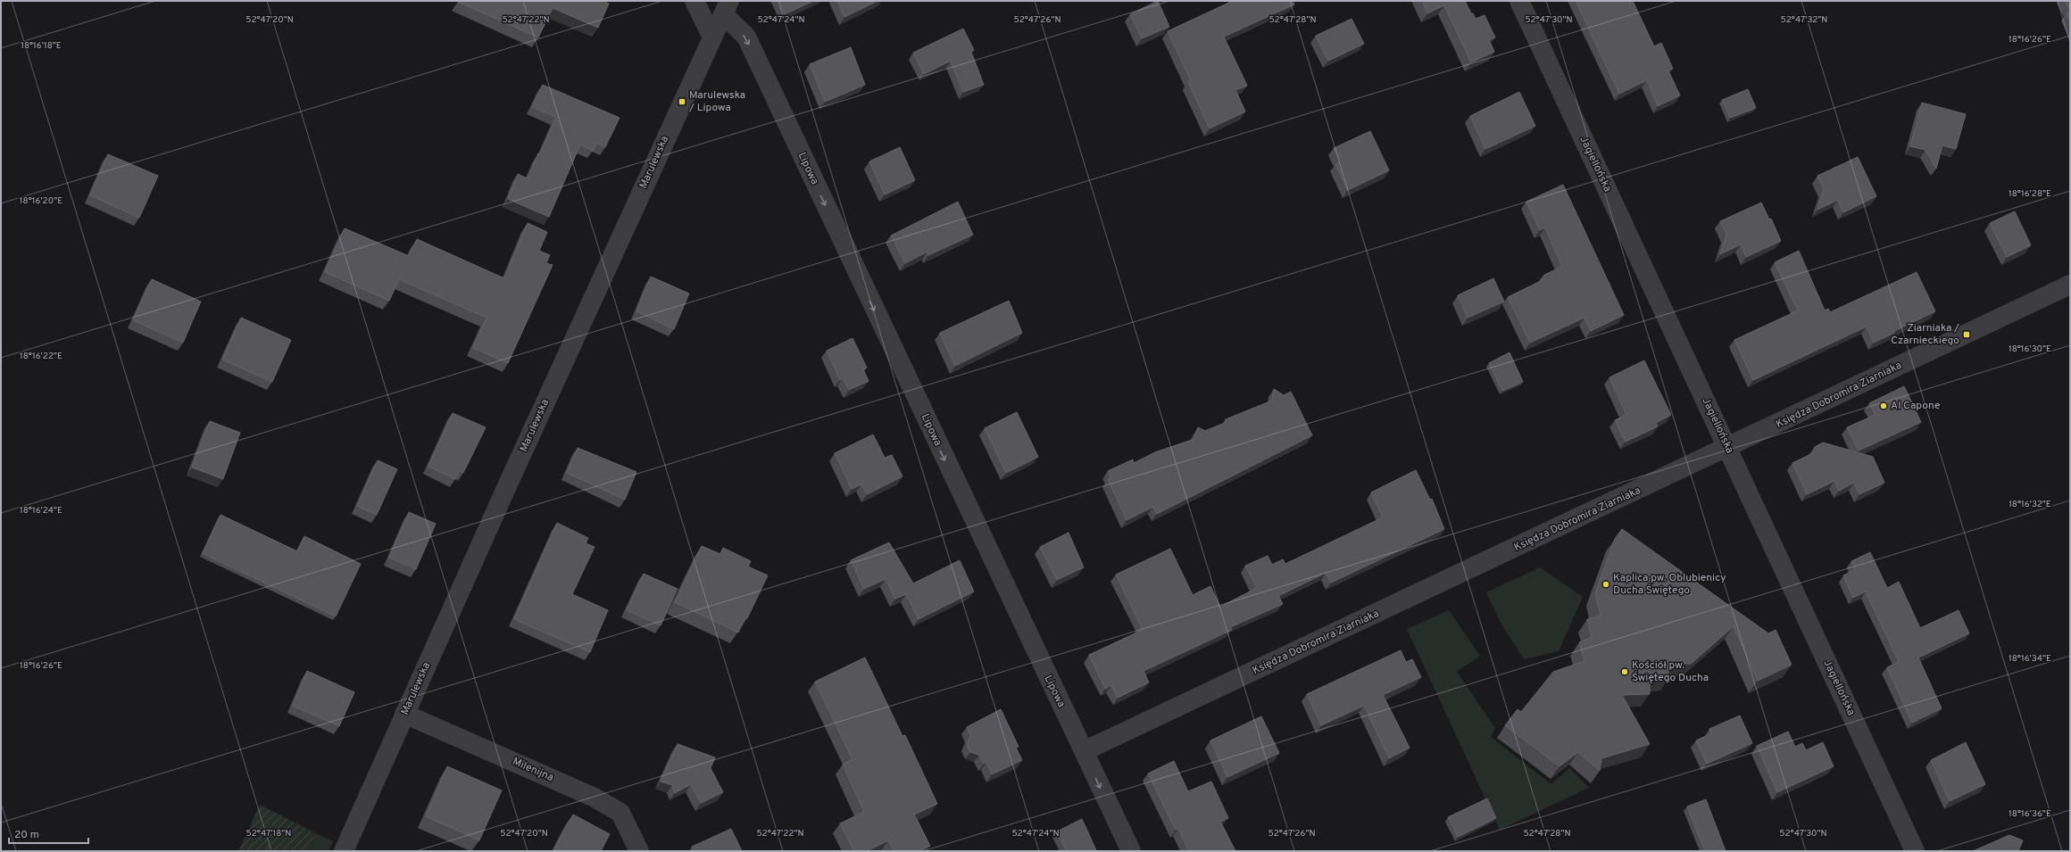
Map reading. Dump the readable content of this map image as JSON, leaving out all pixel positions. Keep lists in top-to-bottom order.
{
  "streets": {
    "street": [
      "Marulewska",
      "Jagiellońska",
      "Lipowa",
      "Księdza Dobromira Ziarniaka",
      "Milenijna"
    ]
  },
  "crossings": [
    ["Marulewska", "Lipowa"],
    ["Marulewska", "Milenijna"],
    ["Jagiellońska", "Księdza Dobromira Ziarniaka"],
    ["Lipowa", "Księdza Dobromira Ziarniaka"]
  ],
  "one_way": ["Lipowa"],
  "places": {
    "transit": ["Marulewska / Lipowa", "Ziarniaka / Czarnieckiego"],
    "other": ["Al Capone", "Kaplica pw. Oblubienicy Ducha Świętego", "Kościół pw. Świętego Ducha"]
  },
  "scale_bar": "20 m",
  "coordinates": [
    "52°47'20\"N",
    "52°47'22\"N",
    "52°47'24\"N",
    "52°47'26\"N",
    "52°47'28\"N",
    "52°47'30\"N",
    "52°47'32\"N",
    "18°16'26\"E",
    "18°16'18\"E",
    "18°16'28\"E",
    "18°16'20\"E",
    "18°16'30\"E",
    "18°16'22\"E",
    "18°16'32\"E",
    "18°16'24\"E",
    "18°16'34\"E",
    "18°16'36\"E",
    "52°47'18\"N"
  ]
}
